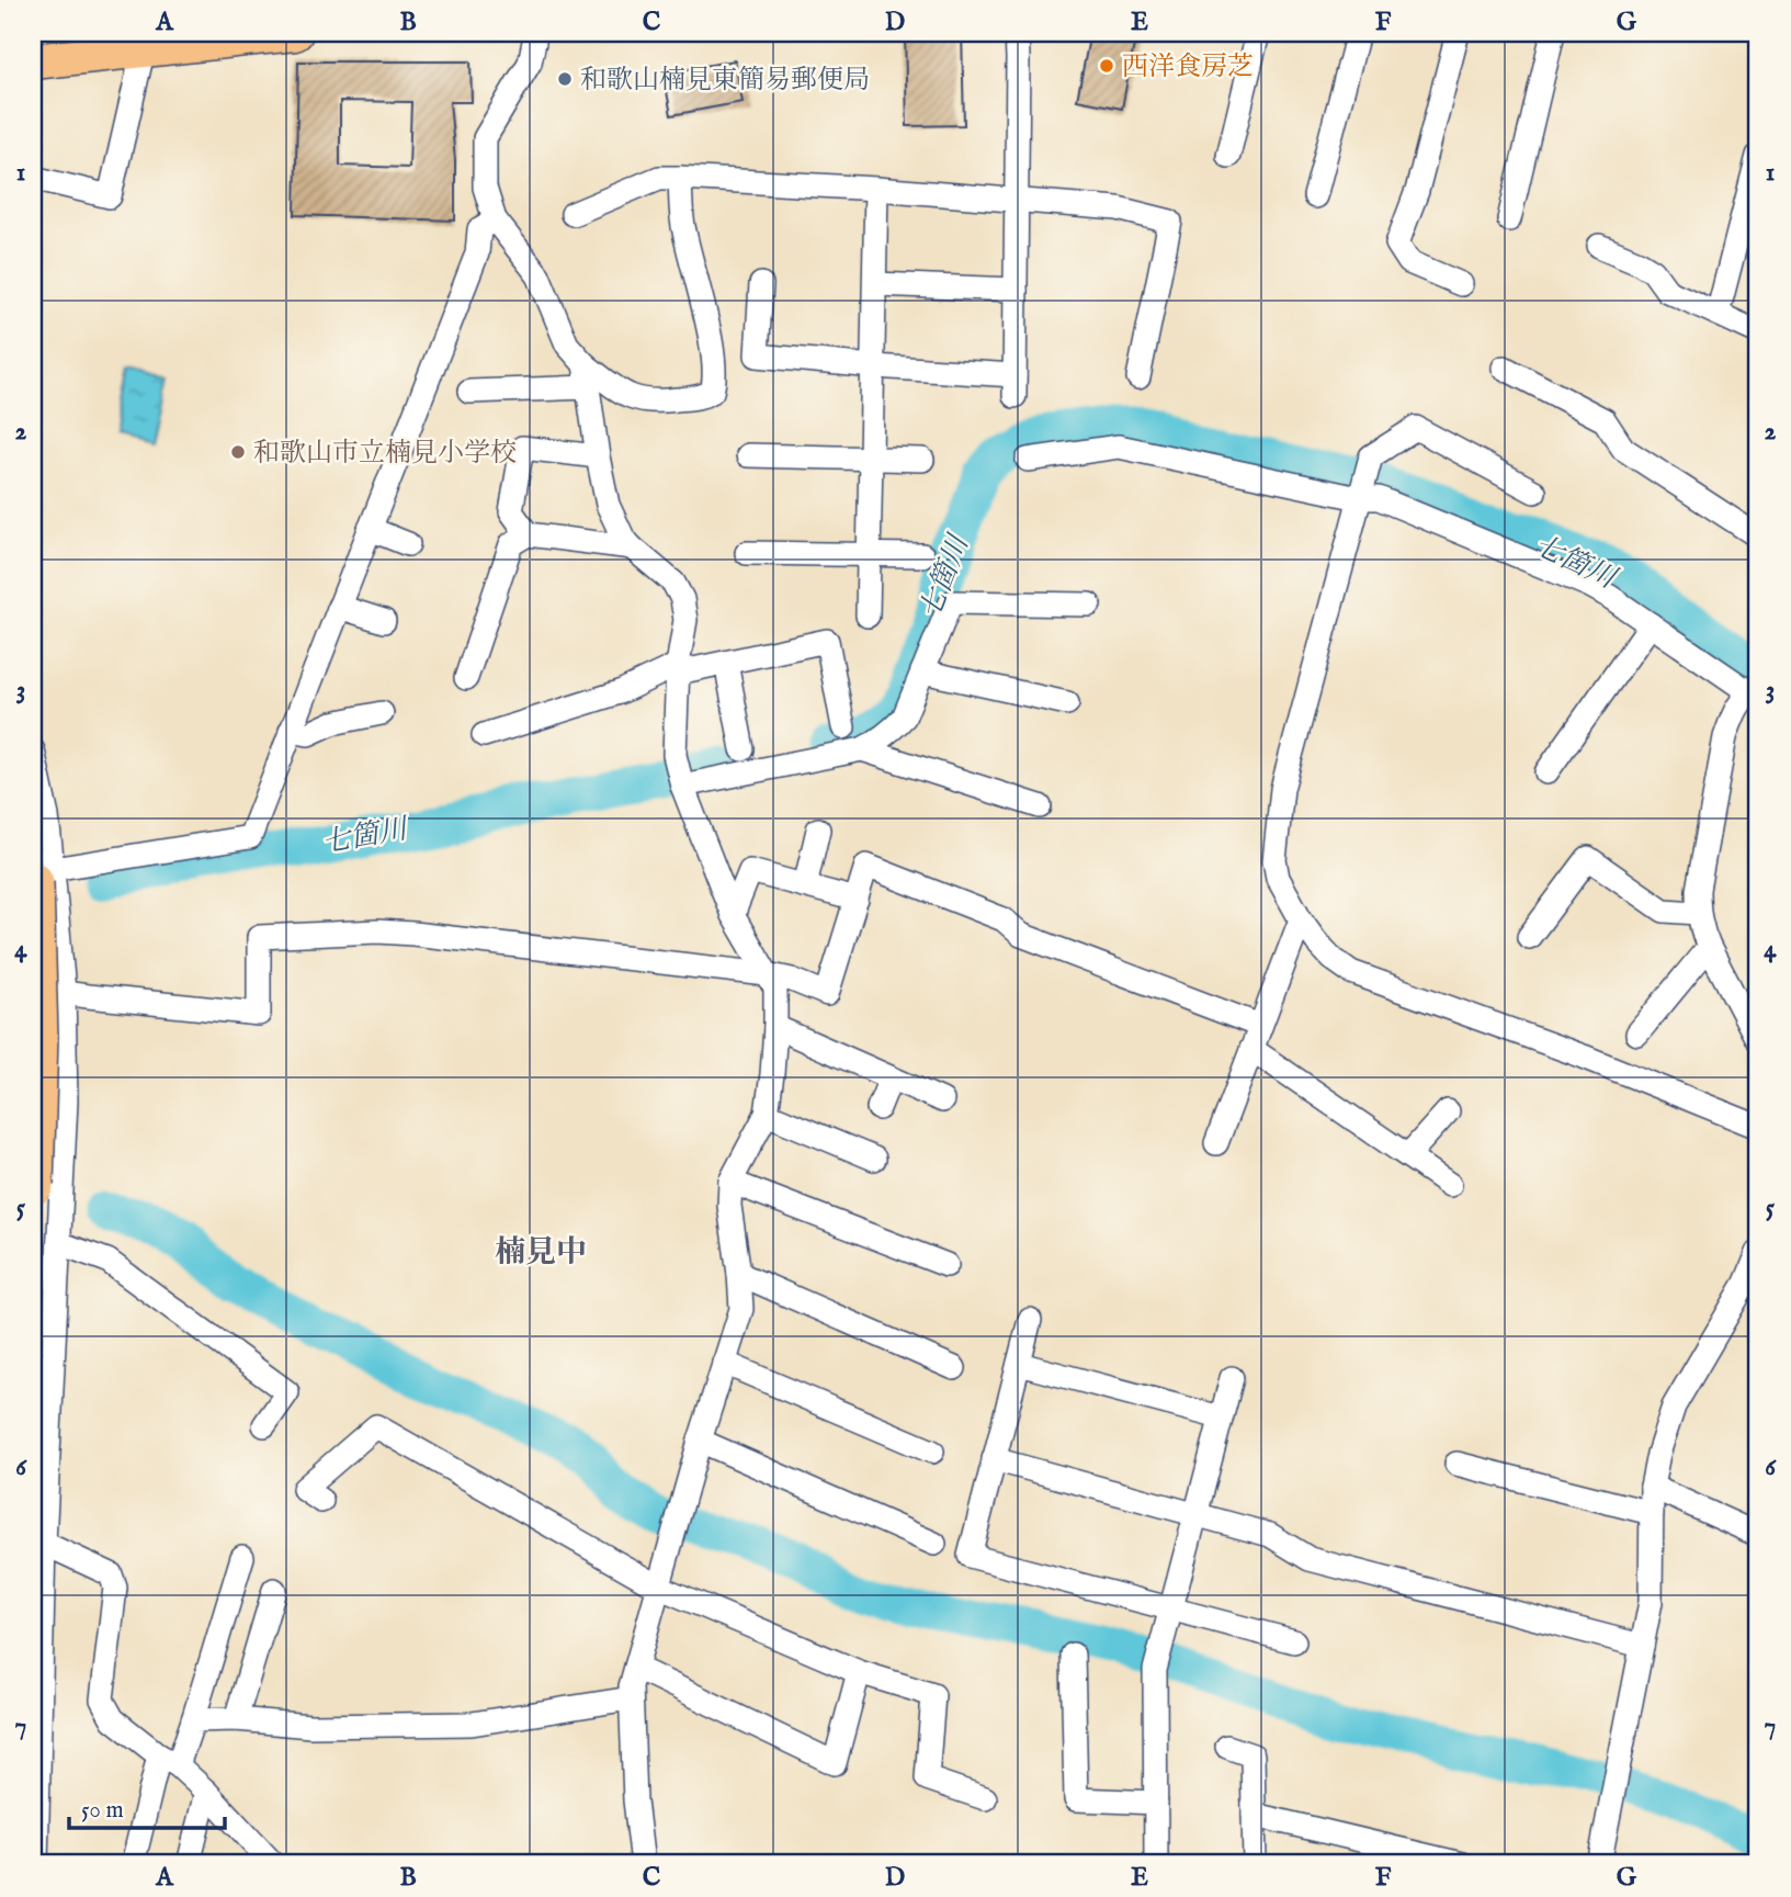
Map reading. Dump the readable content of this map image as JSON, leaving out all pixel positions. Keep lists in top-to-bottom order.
{
  "districts": ["楠見中"],
  "water": ["七箇川"],
  "places": ["西洋食房芝", "和歌山楠見東簡易郵便局", "和歌山市立楠見小学校"],
  "scale_bar": "50 m",
  "grid": {
    "columns": [
      "A",
      "B",
      "C",
      "D",
      "E",
      "F",
      "G"
    ],
    "rows": [
      "1",
      "2",
      "3",
      "4",
      "5",
      "6",
      "7"
    ]
  }
}
